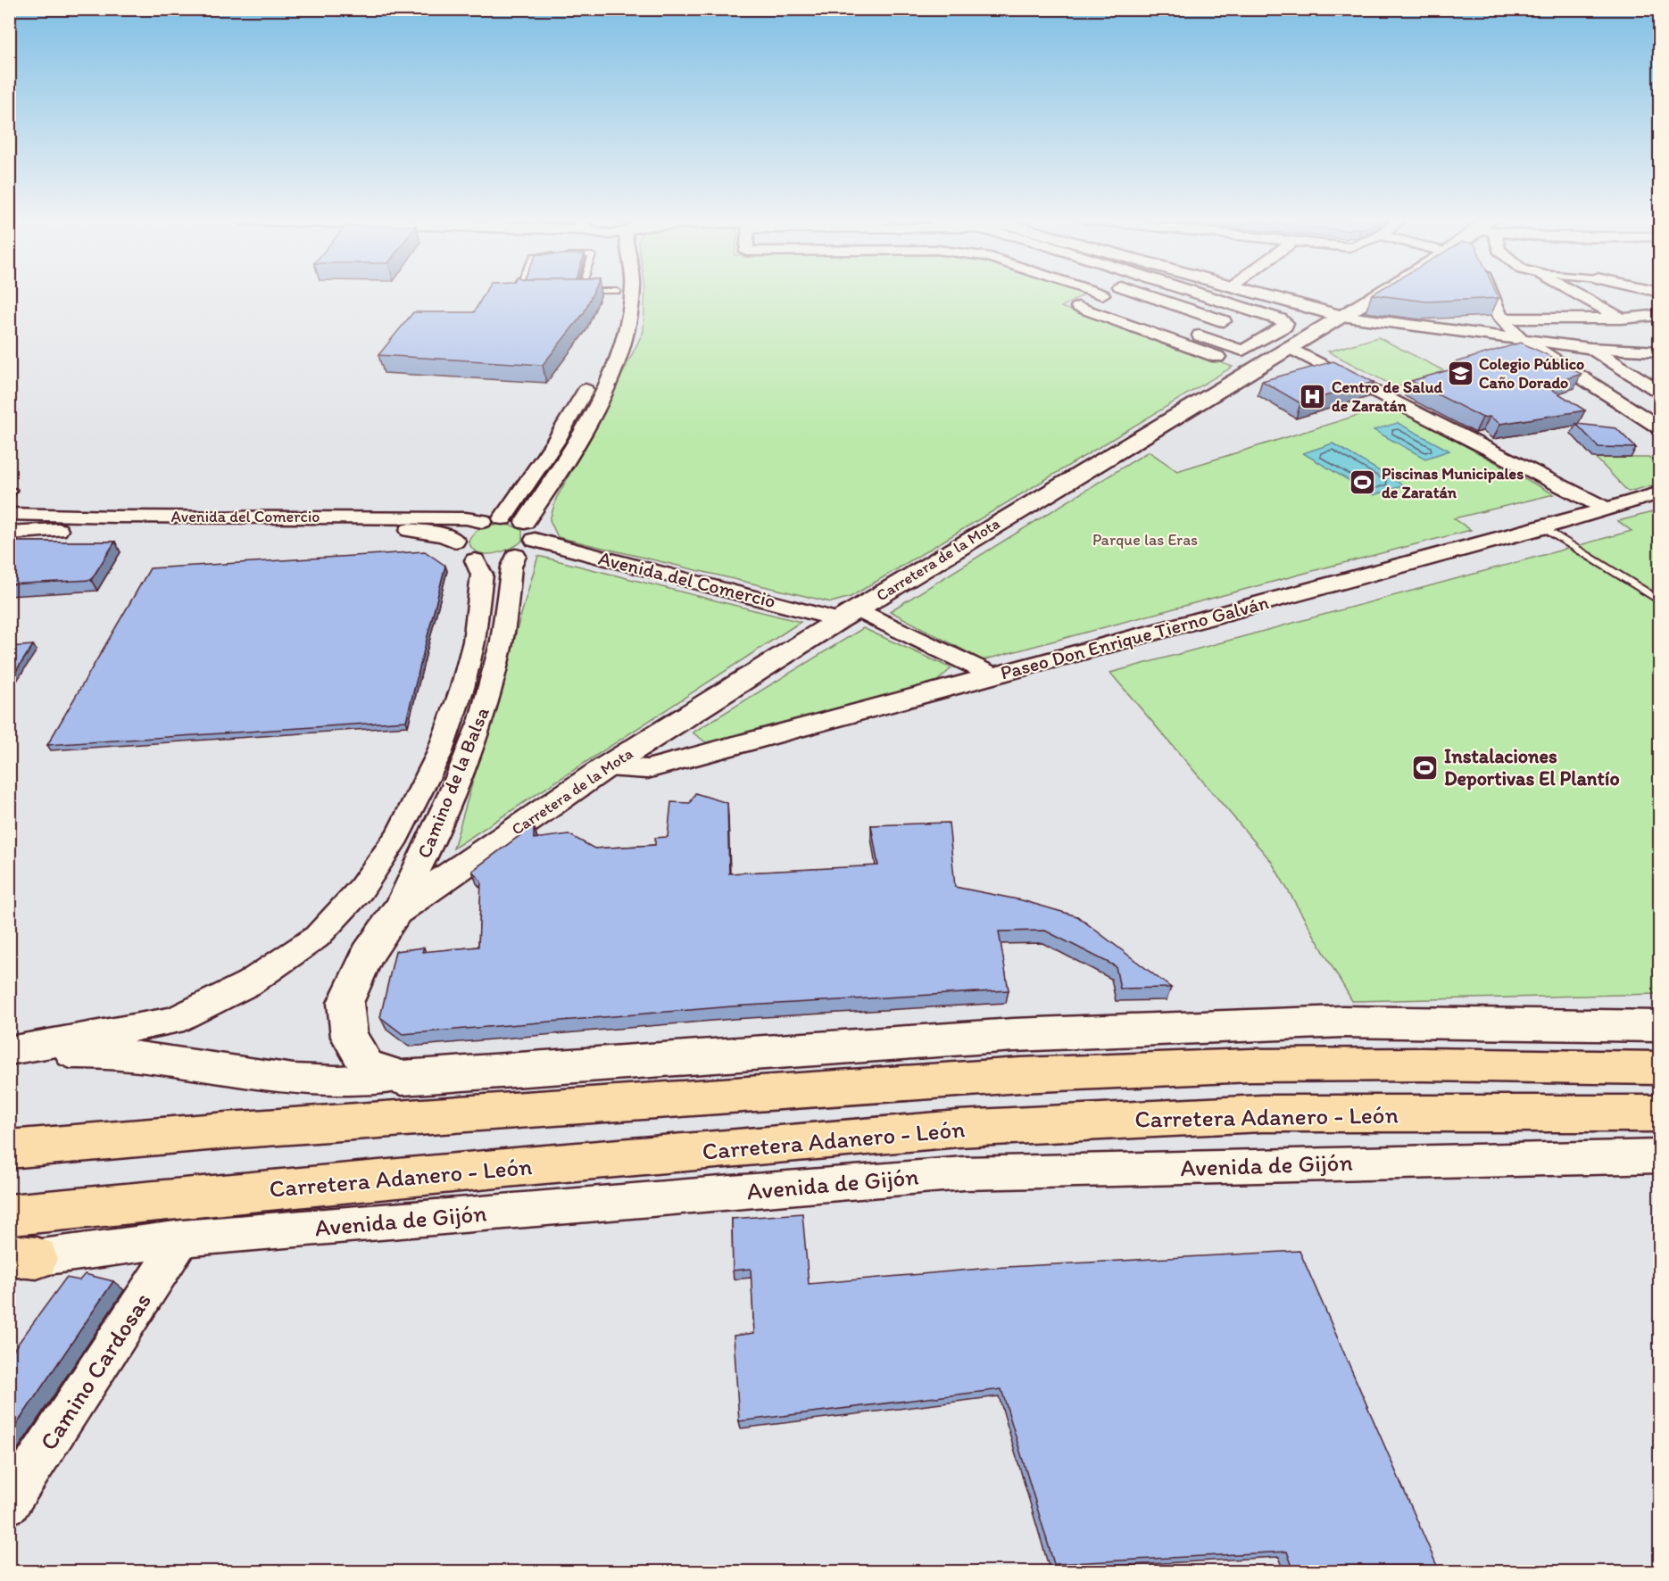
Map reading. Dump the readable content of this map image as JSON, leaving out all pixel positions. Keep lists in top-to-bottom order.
{
  "streets": {
    "highway": ["Carretera Adanero - León"],
    "main road": ["Carretera de la Mota"],
    "street": [
      "Avenida del Comercio",
      "Paseo Don Enrique Tierno Galván",
      "Camino de la Balsa",
      "Avenida de Gijón",
      "Camino Cardosas"
    ]
  },
  "crossings": [
    ["Avenida del Comercio", "Carretera de la Mota"],
    ["Avenida del Comercio", "Paseo Don Enrique Tierno Galván"],
    ["Carretera de la Mota", "Paseo Don Enrique Tierno Galván"],
    ["Carretera de la Mota", "Camino de la Balsa"],
    ["Avenida de Gijón", "Camino Cardosas"]
  ],
  "parks": ["Parque las Eras"],
  "places": {
    "school or university": ["Colegio Público Caño Dorado"],
    "hospital": ["Centro de Salud de Zaratán"],
    "sports": ["Piscinas Municipales de Zaratán", "Instalaciones Deportivas El Plantío"]
  }
}
